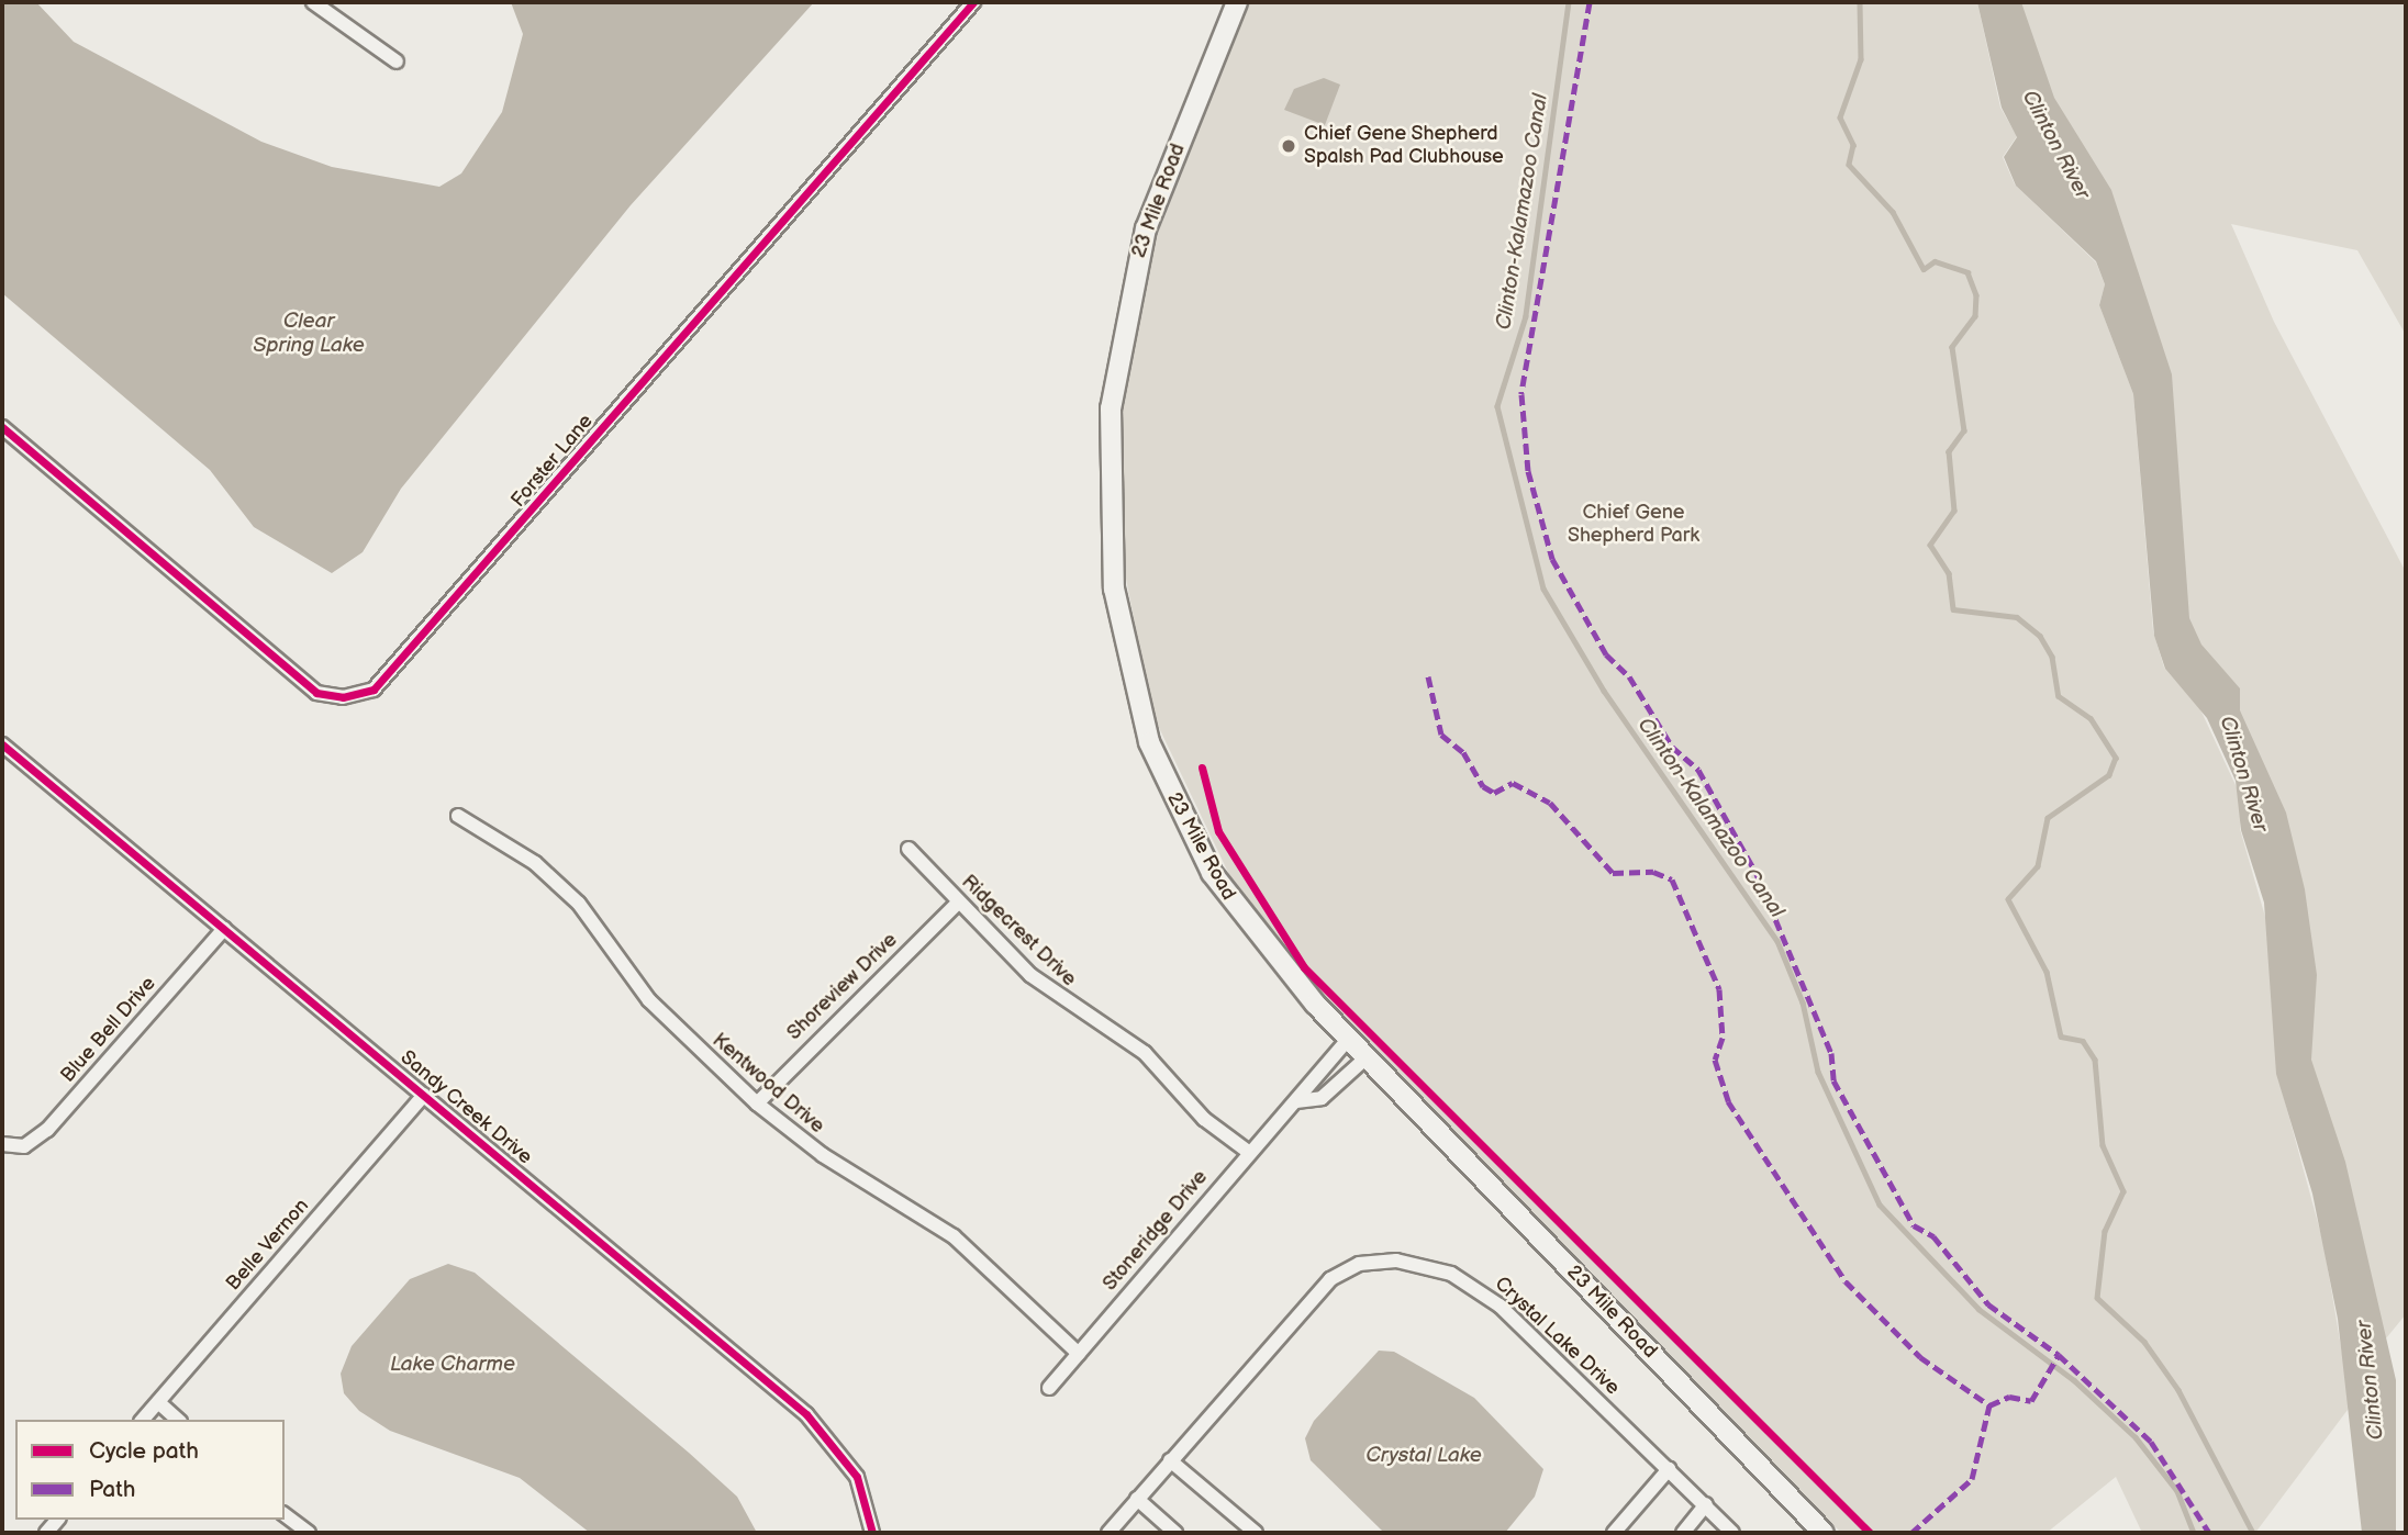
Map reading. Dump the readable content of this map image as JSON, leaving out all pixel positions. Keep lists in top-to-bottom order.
{
  "streets": {
    "main road": ["23 Mile Road"],
    "street": [
      "Forster Lane",
      "Ridgecrest Drive",
      "Shoreview Drive",
      "Blue Bell Drive",
      "Kentwood Drive",
      "Sandy Creek Drive",
      "Stoneridge Drive",
      "Belle Vernon",
      "Crystal Lake Drive"
    ]
  },
  "crossings": [
    ["23 Mile Road", "Stoneridge Drive"],
    ["Ridgecrest Drive", "Shoreview Drive"],
    ["Ridgecrest Drive", "Stoneridge Drive"],
    ["Shoreview Drive", "Kentwood Drive"],
    ["Blue Bell Drive", "Sandy Creek Drive"],
    ["Kentwood Drive", "Stoneridge Drive"],
    ["Sandy Creek Drive", "Belle Vernon"]
  ],
  "water": [
    "Clinton River",
    "Clinton-Kalamazoo Canal",
    "Clear Spring Lake",
    "Lake Charme",
    "Crystal Lake"
  ],
  "parks": ["Chief Gene Shepherd Park"],
  "places": ["Chief Gene Shepherd Spalsh Pad Clubhouse"],
  "legend": ["Cycle path", "Path"]
}
